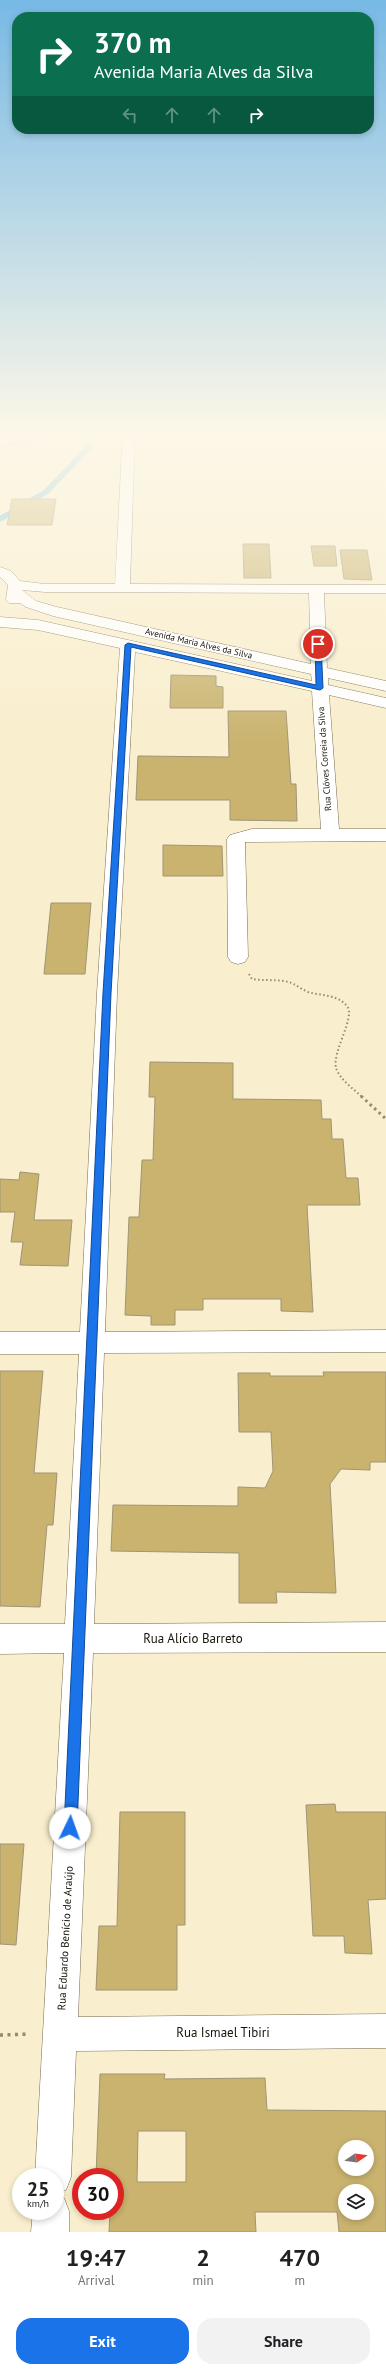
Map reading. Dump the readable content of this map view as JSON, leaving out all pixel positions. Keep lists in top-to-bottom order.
{
  "streets": {
    "street": [
      "Avenida Maria Alves da Silva",
      "Rua Clóves Correia da Silva",
      "Rua Alício Barreto",
      "Rua Eduardo Benício de Araújo",
      "Rua Ismael Tibiri"
    ]
  },
  "crossings": [
    ["Avenida Maria Alves da Silva", "Rua Clóves Correia da Silva"],
    ["Avenida Maria Alves da Silva", "Rua Eduardo Benício de Araújo"],
    ["Rua Alício Barreto", "Rua Eduardo Benício de Araújo"],
    ["Rua Eduardo Benício de Araújo", "Rua Ismael Tibiri"]
  ],
  "north": "right",
  "page": {
    "turn": ["370 m", "Avenida Maria Alves da Silva"],
    "speed": "25 km/h",
    "limit": "30",
    "eta": [
      "19:47",
      "Arrival",
      "2",
      "min",
      "470",
      "m"
    ],
    "buttons": ["Exit", "Share"]
  }
}
